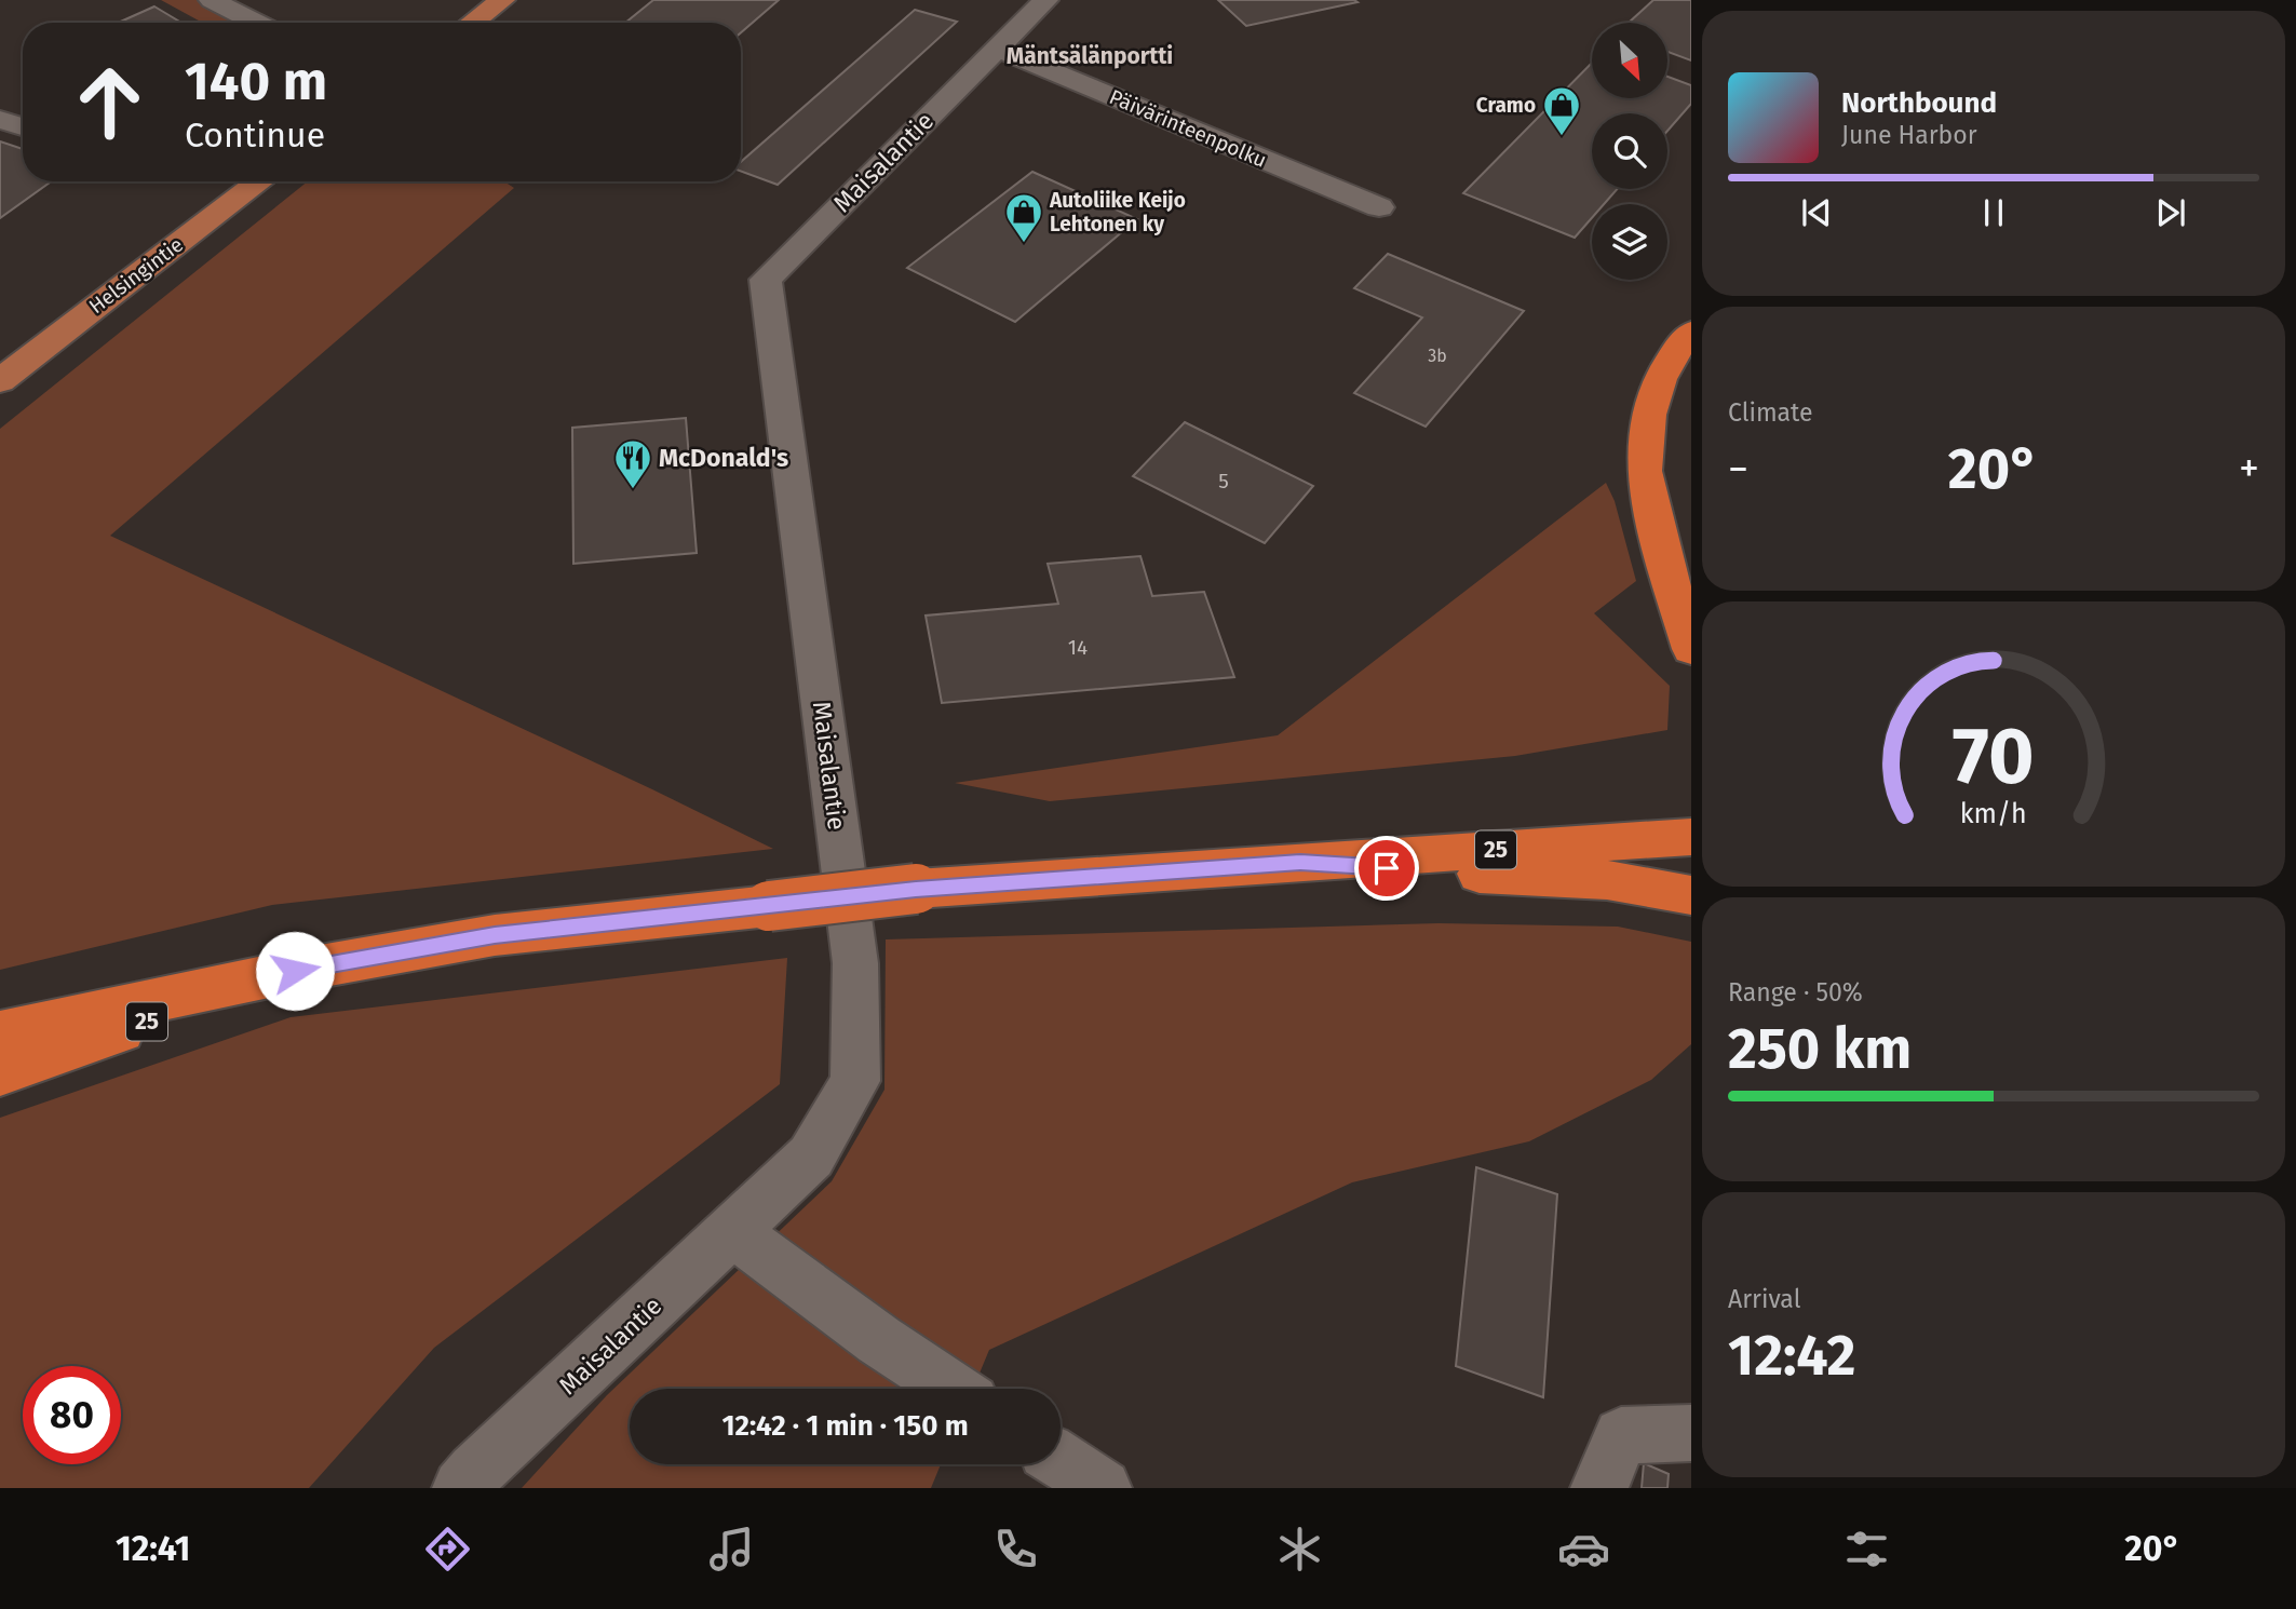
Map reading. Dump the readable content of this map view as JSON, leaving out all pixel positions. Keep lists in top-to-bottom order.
{
  "streets": {
    "highway": ["25"],
    "main road": ["Helsingintie"],
    "street": ["Päivärinteenpolku", "Maisalantie"]
  },
  "crossings": [
    ["Päivärinteenpolku", "Maisalantie"]
  ],
  "districts": ["Mäntsälänportti"],
  "places": {
    "shop": ["Cramo", "Autoliike Keijo Lehtonen ky"],
    "restaurant": ["McDonald's"]
  },
  "house_numbers": ["3b", "5", "14"],
  "north": "bottom right",
  "page": {
    "turn": ["140 m", "Continue"],
    "song": ["Northbound", "June Harbor"],
    "tile": [
      "Climate",
      ["Range · 50%", "250 km"],
      ["Arrival", "12:42"]
    ],
    "heat": ["−", "20°", "+"],
    "limit": "80",
    "trip": "12:42 · 1 min · 150 m",
    "tabs": ["12:41", "20°"],
    "gauge": ["70", "km/h"]
  }
}
